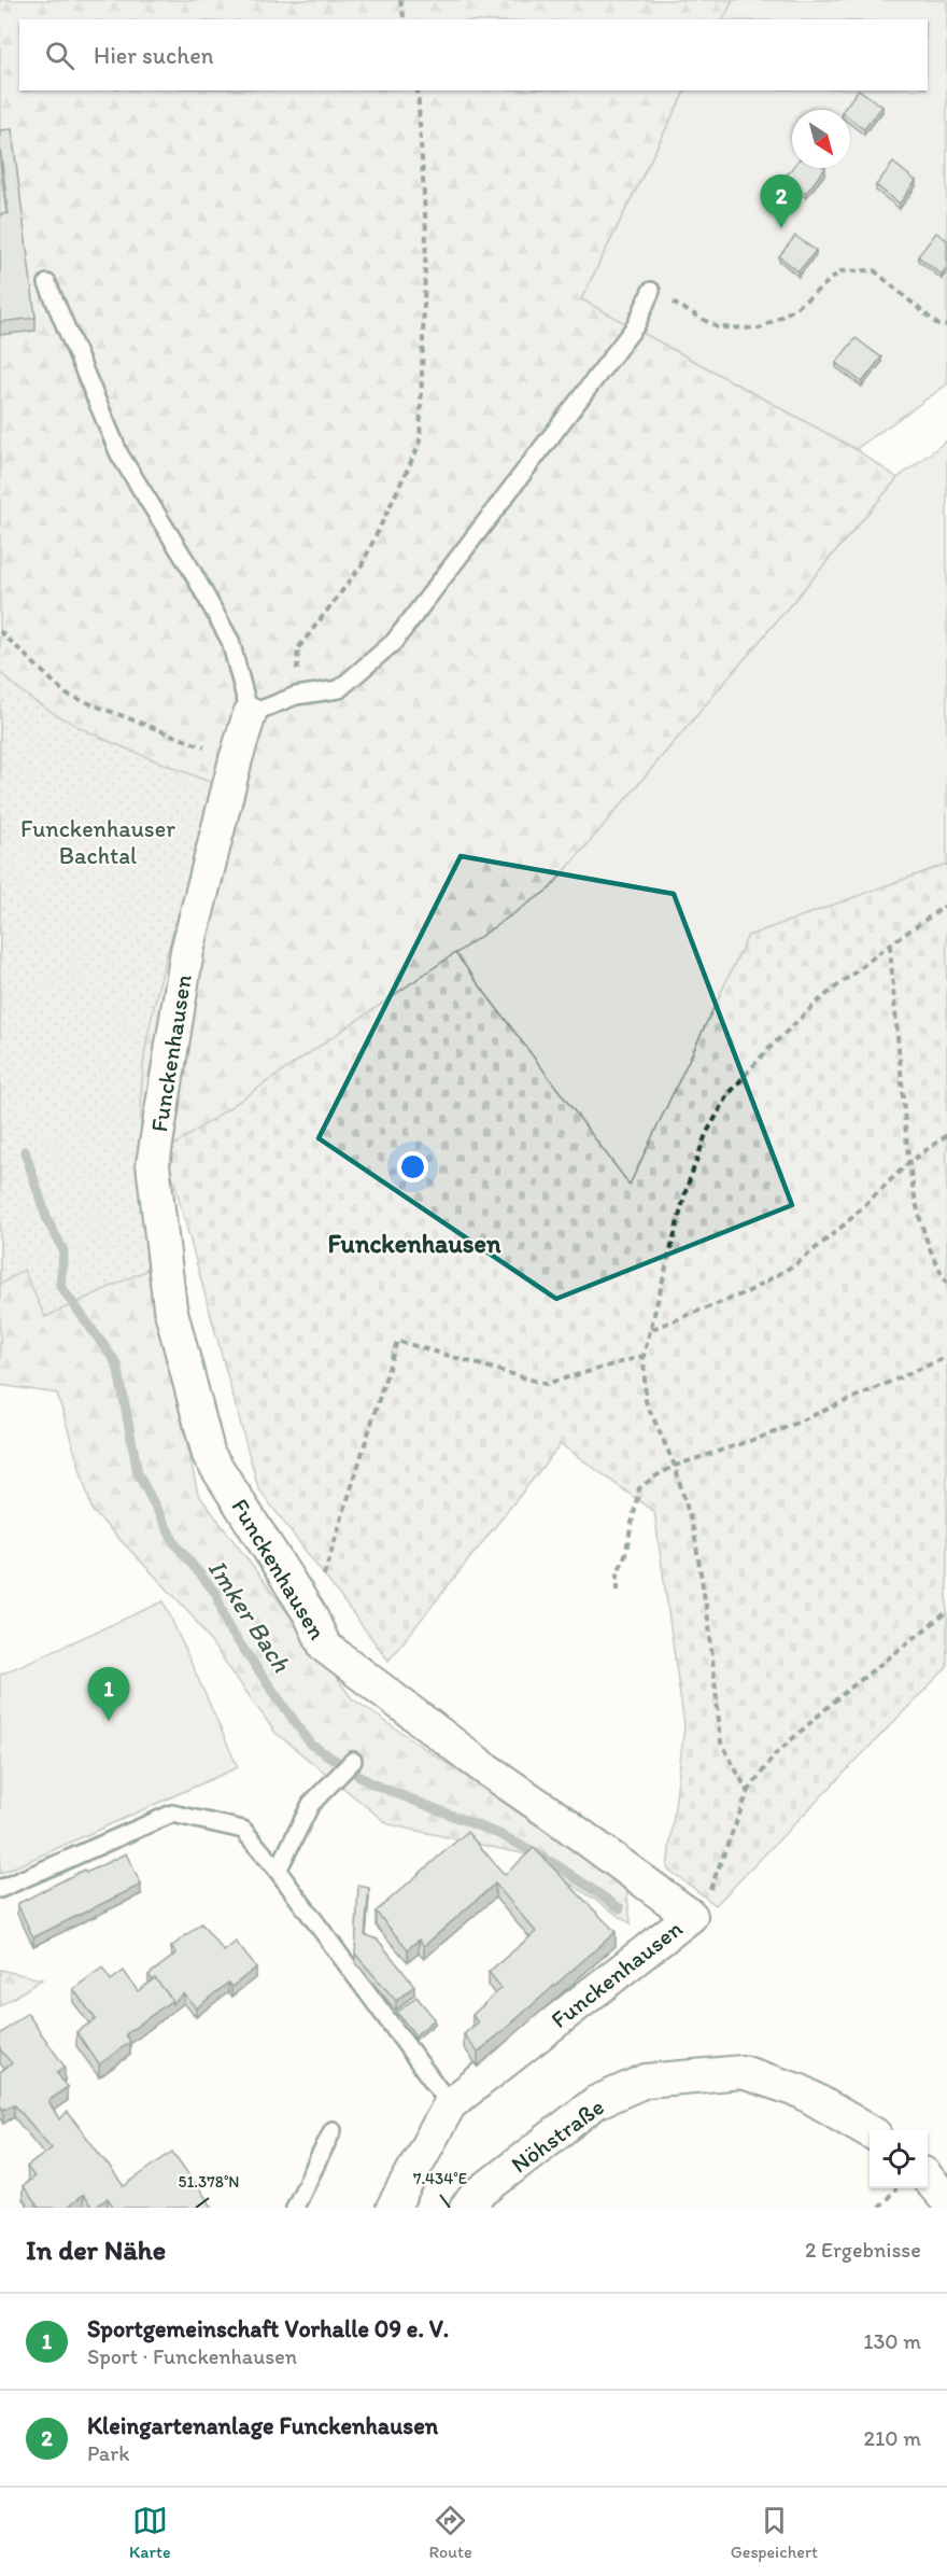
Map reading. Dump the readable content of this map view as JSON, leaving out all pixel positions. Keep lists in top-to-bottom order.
{
  "streets": {
    "street": ["Funckenhausen", "Nöhstraße"]
  },
  "districts": ["Funckenhausen"],
  "water": ["Imker Bach"],
  "parks": ["Funckenhauser Bachtal"],
  "north": "bottom right",
  "page": {
    "search": "Hier suchen",
    "pins": ["2", "1"],
    "heading": ["In der Nähe", "2 Ergebnisse"],
    "list": [
      {
        "mark": "1",
        "name": "Sportgemeinschaft Vorhalle 09 e. V.",
        "note": "Sport · Funckenhausen",
        "value": "130 m"
      },
      {
        "mark": "2",
        "name": "Kleingartenanlage Funckenhausen",
        "note": "Park",
        "value": "210 m"
      }
    ],
    "nav": ["Karte", "Route", "Gespeichert"]
  },
  "coordinates": ["7.434°E", "51.378°N"]
}
